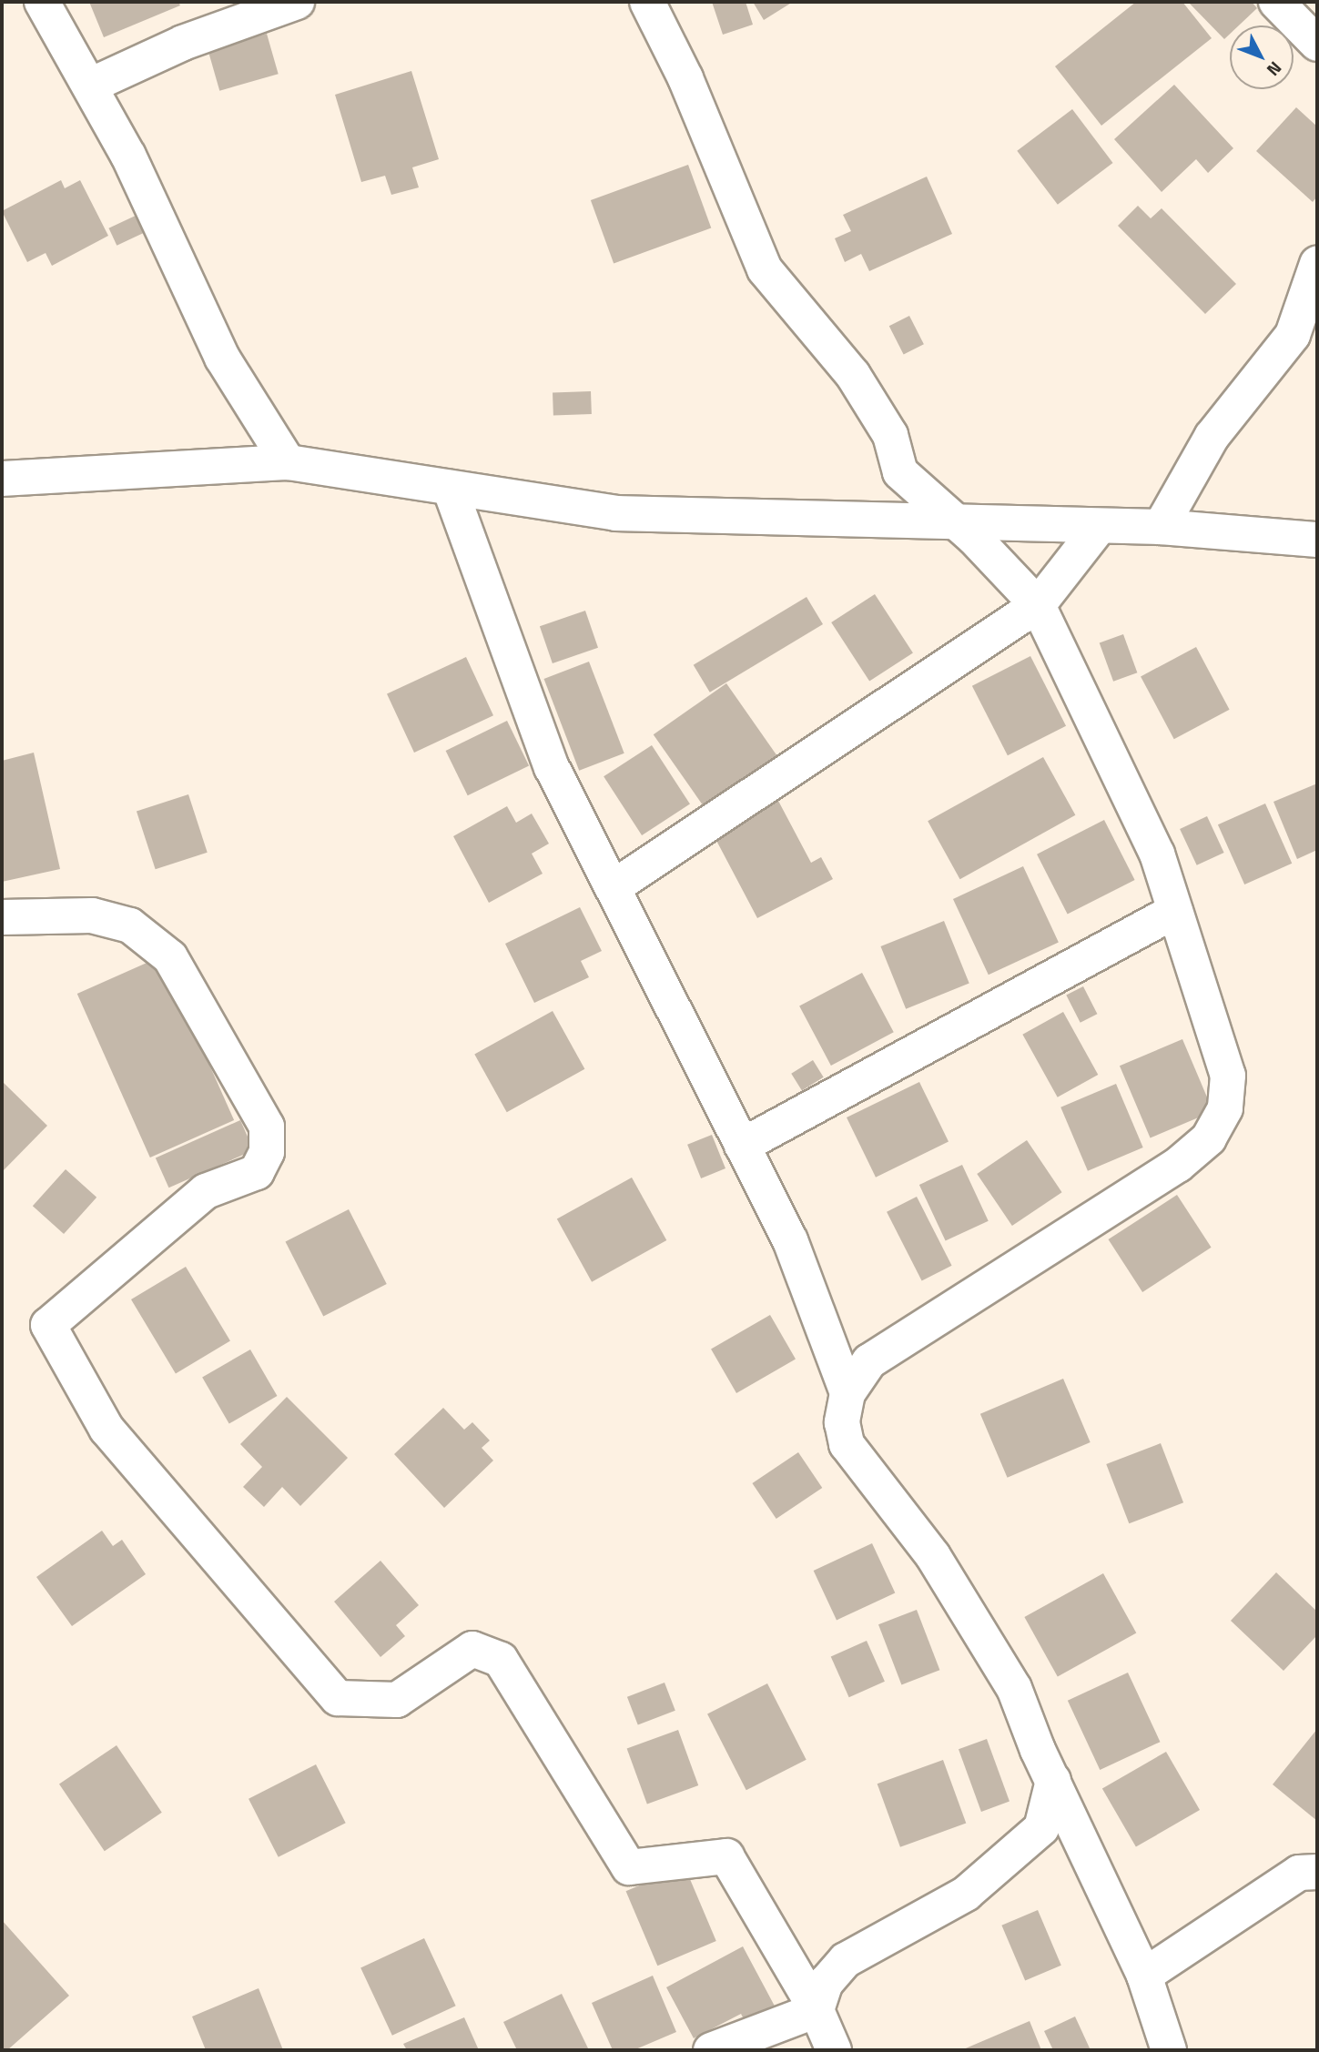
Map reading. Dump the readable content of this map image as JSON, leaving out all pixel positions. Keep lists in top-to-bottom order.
{
  "north": "bottom right"
}
